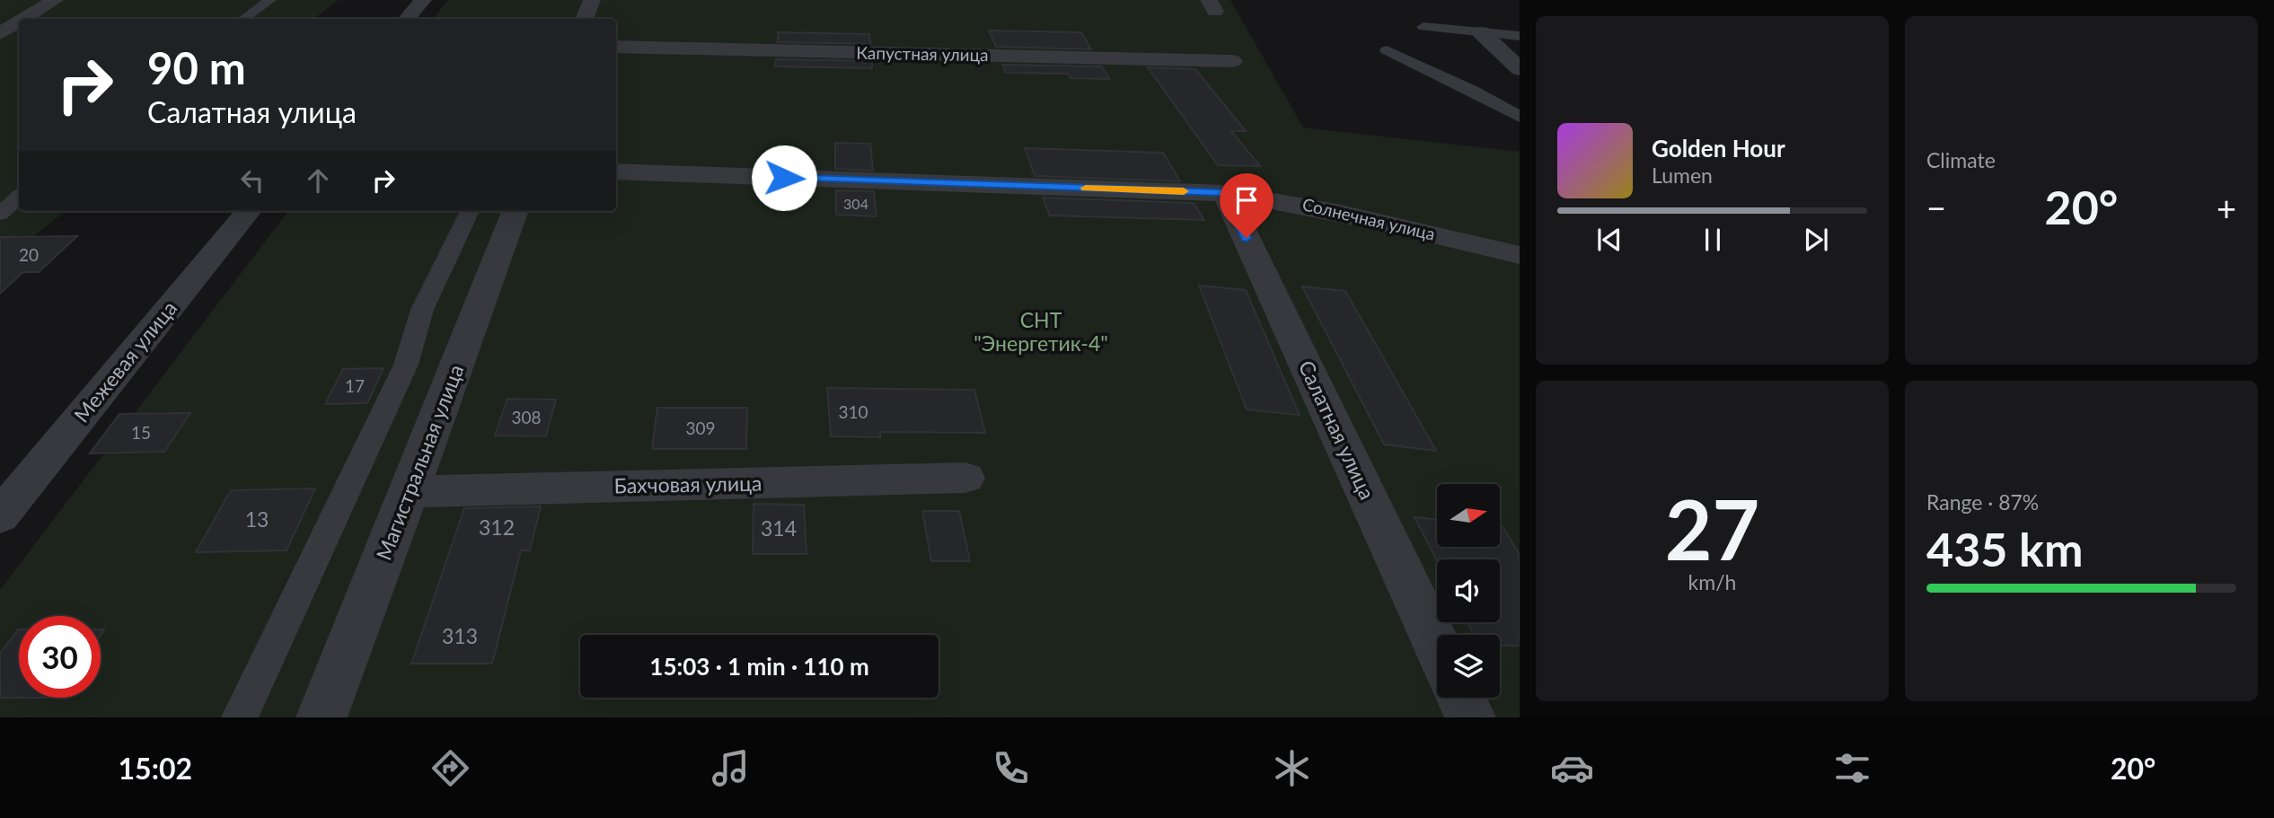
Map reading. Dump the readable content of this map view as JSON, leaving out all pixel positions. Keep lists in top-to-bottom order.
{
  "streets": {
    "street": [
      "Капустная улица",
      "Солнечная улица",
      "Межевая улица",
      "Салатная улица",
      "Магистральная улица",
      "Бахчовая улица"
    ]
  },
  "crossings": [
    ["Солнечная улица", "Салатная улица"],
    ["Магистральная улица", "Бахчовая улица"]
  ],
  "parks": ["СНТ \"Энергетик-4\""],
  "house_numbers": [
    "304",
    "20",
    "17",
    "310",
    "308",
    "309",
    "15",
    "13",
    "312",
    "314",
    "313"
  ],
  "north": "right",
  "page": {
    "tile": [
      "Climate",
      ["27", "km/h"],
      ["Range · 87%", "435 km"]
    ],
    "turn": ["90 m", "Салатная улица"],
    "song": ["Golden Hour", "Lumen"],
    "heat": ["−", "20°", "+"],
    "limit": "30",
    "trip": "15:03 · 1 min · 110 m",
    "tabs": ["15:02", "20°"]
  }
}
